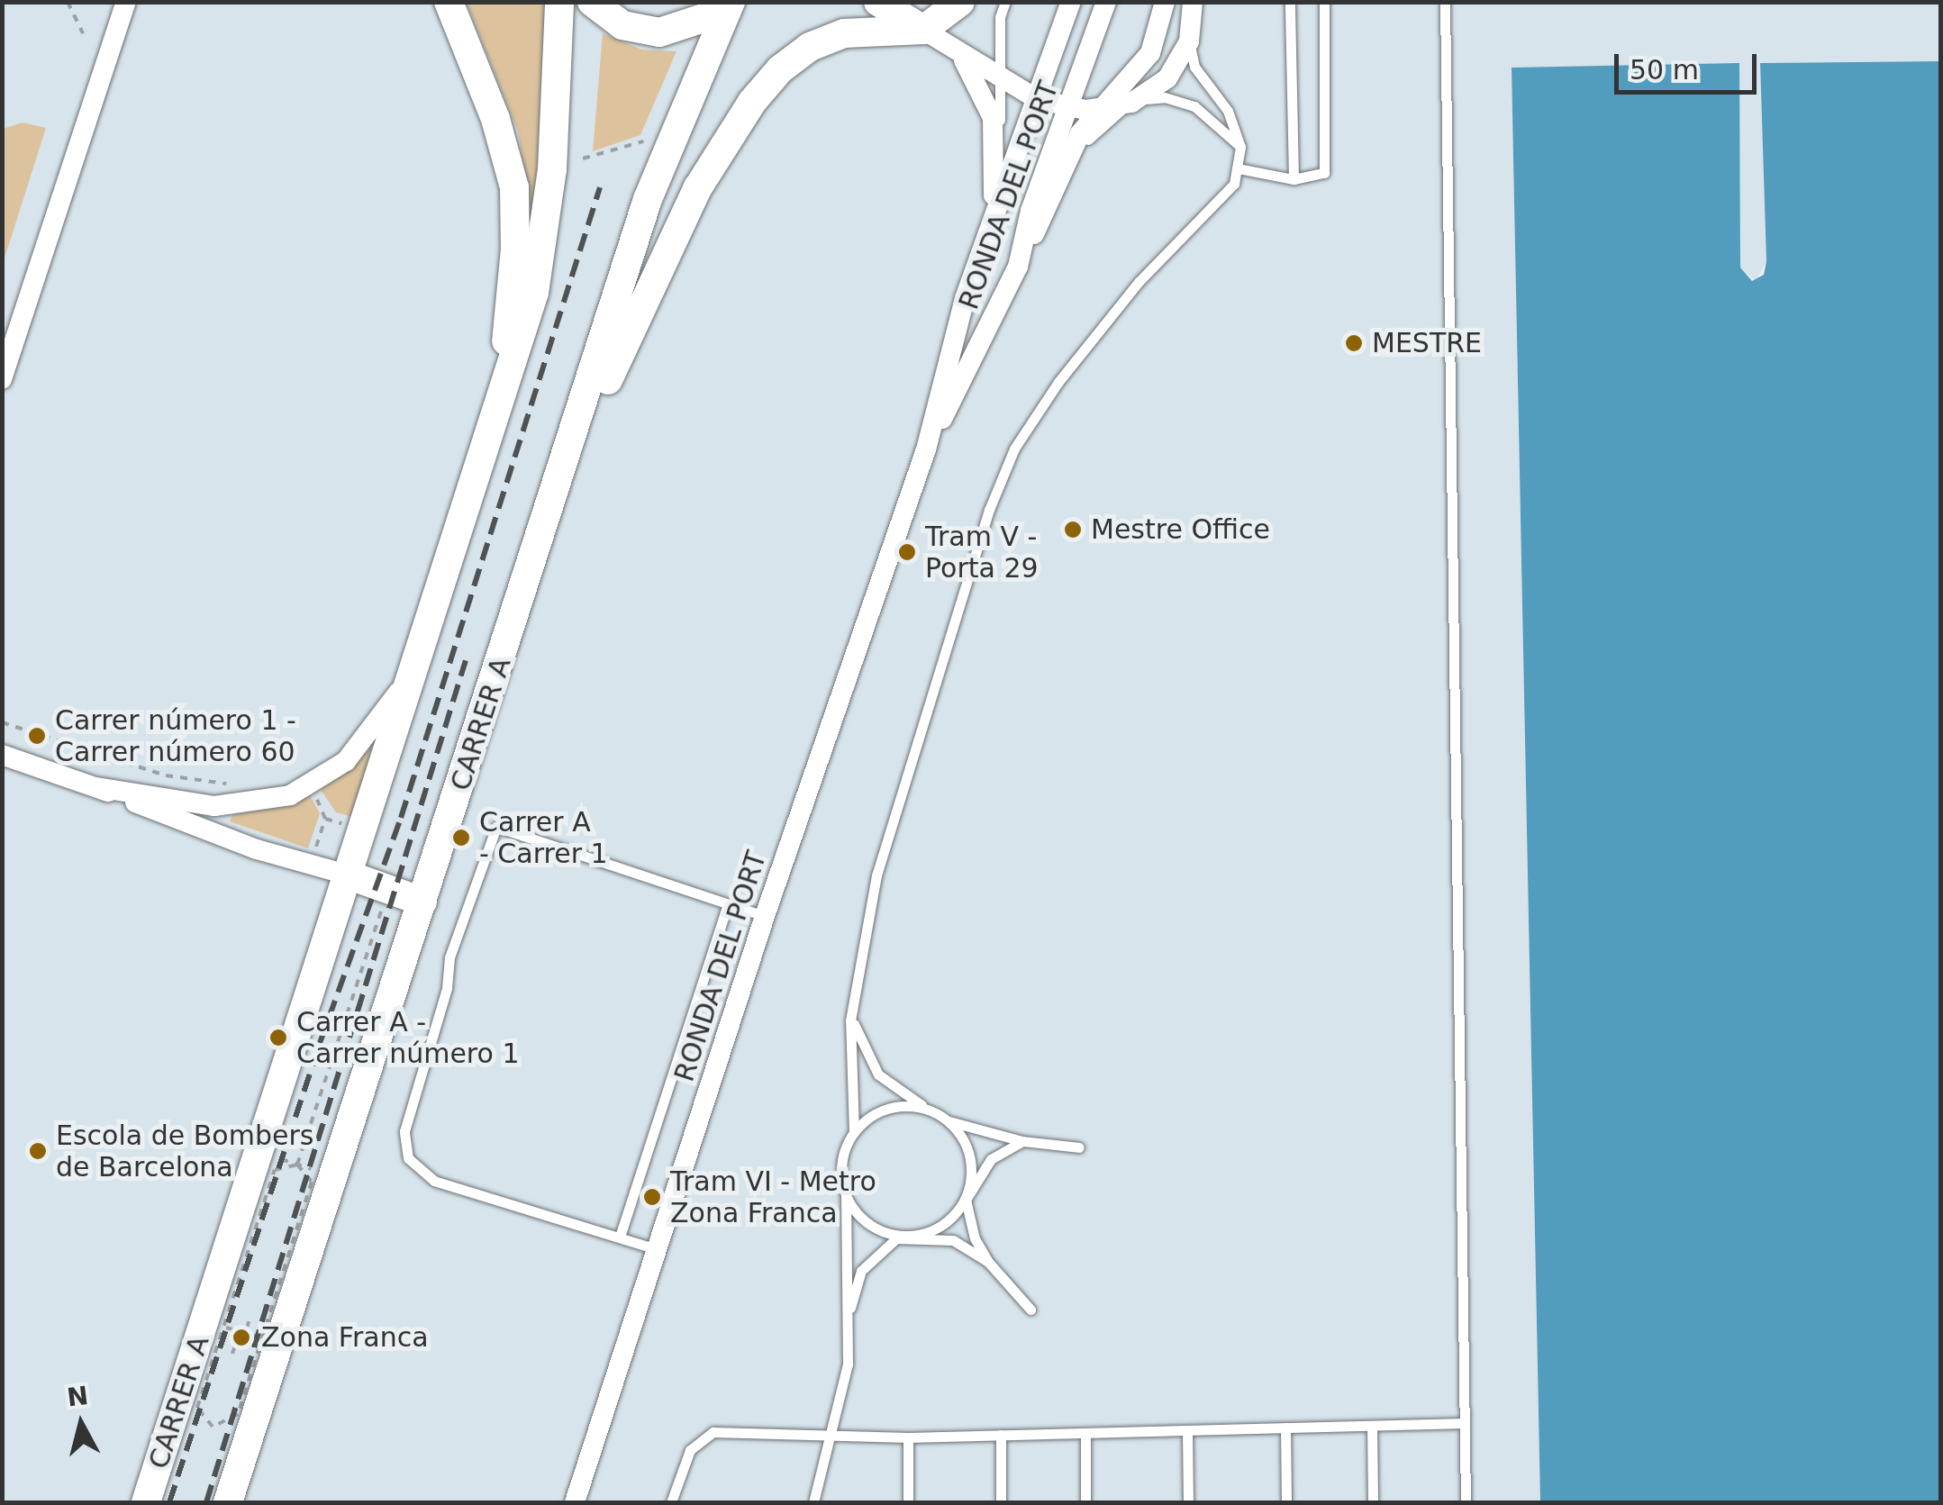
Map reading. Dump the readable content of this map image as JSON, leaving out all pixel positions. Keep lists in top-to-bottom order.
{
  "streets": {
    "main road": ["CARRER A"],
    "street": ["RONDA DEL PORT"]
  },
  "places": [
    "MESTRE",
    "Mestre Office",
    "Tram V - Porta 29",
    "Carrer número 1 - Carrer número 60",
    "Carrer A - Carrer 1",
    "Carrer A - Carrer número 1",
    "Escola de Bombers de Barcelona",
    "Tram VI - Metro Zona Franca",
    "Zona Franca"
  ],
  "scale_bar": "50 m",
  "north": "top"
}
